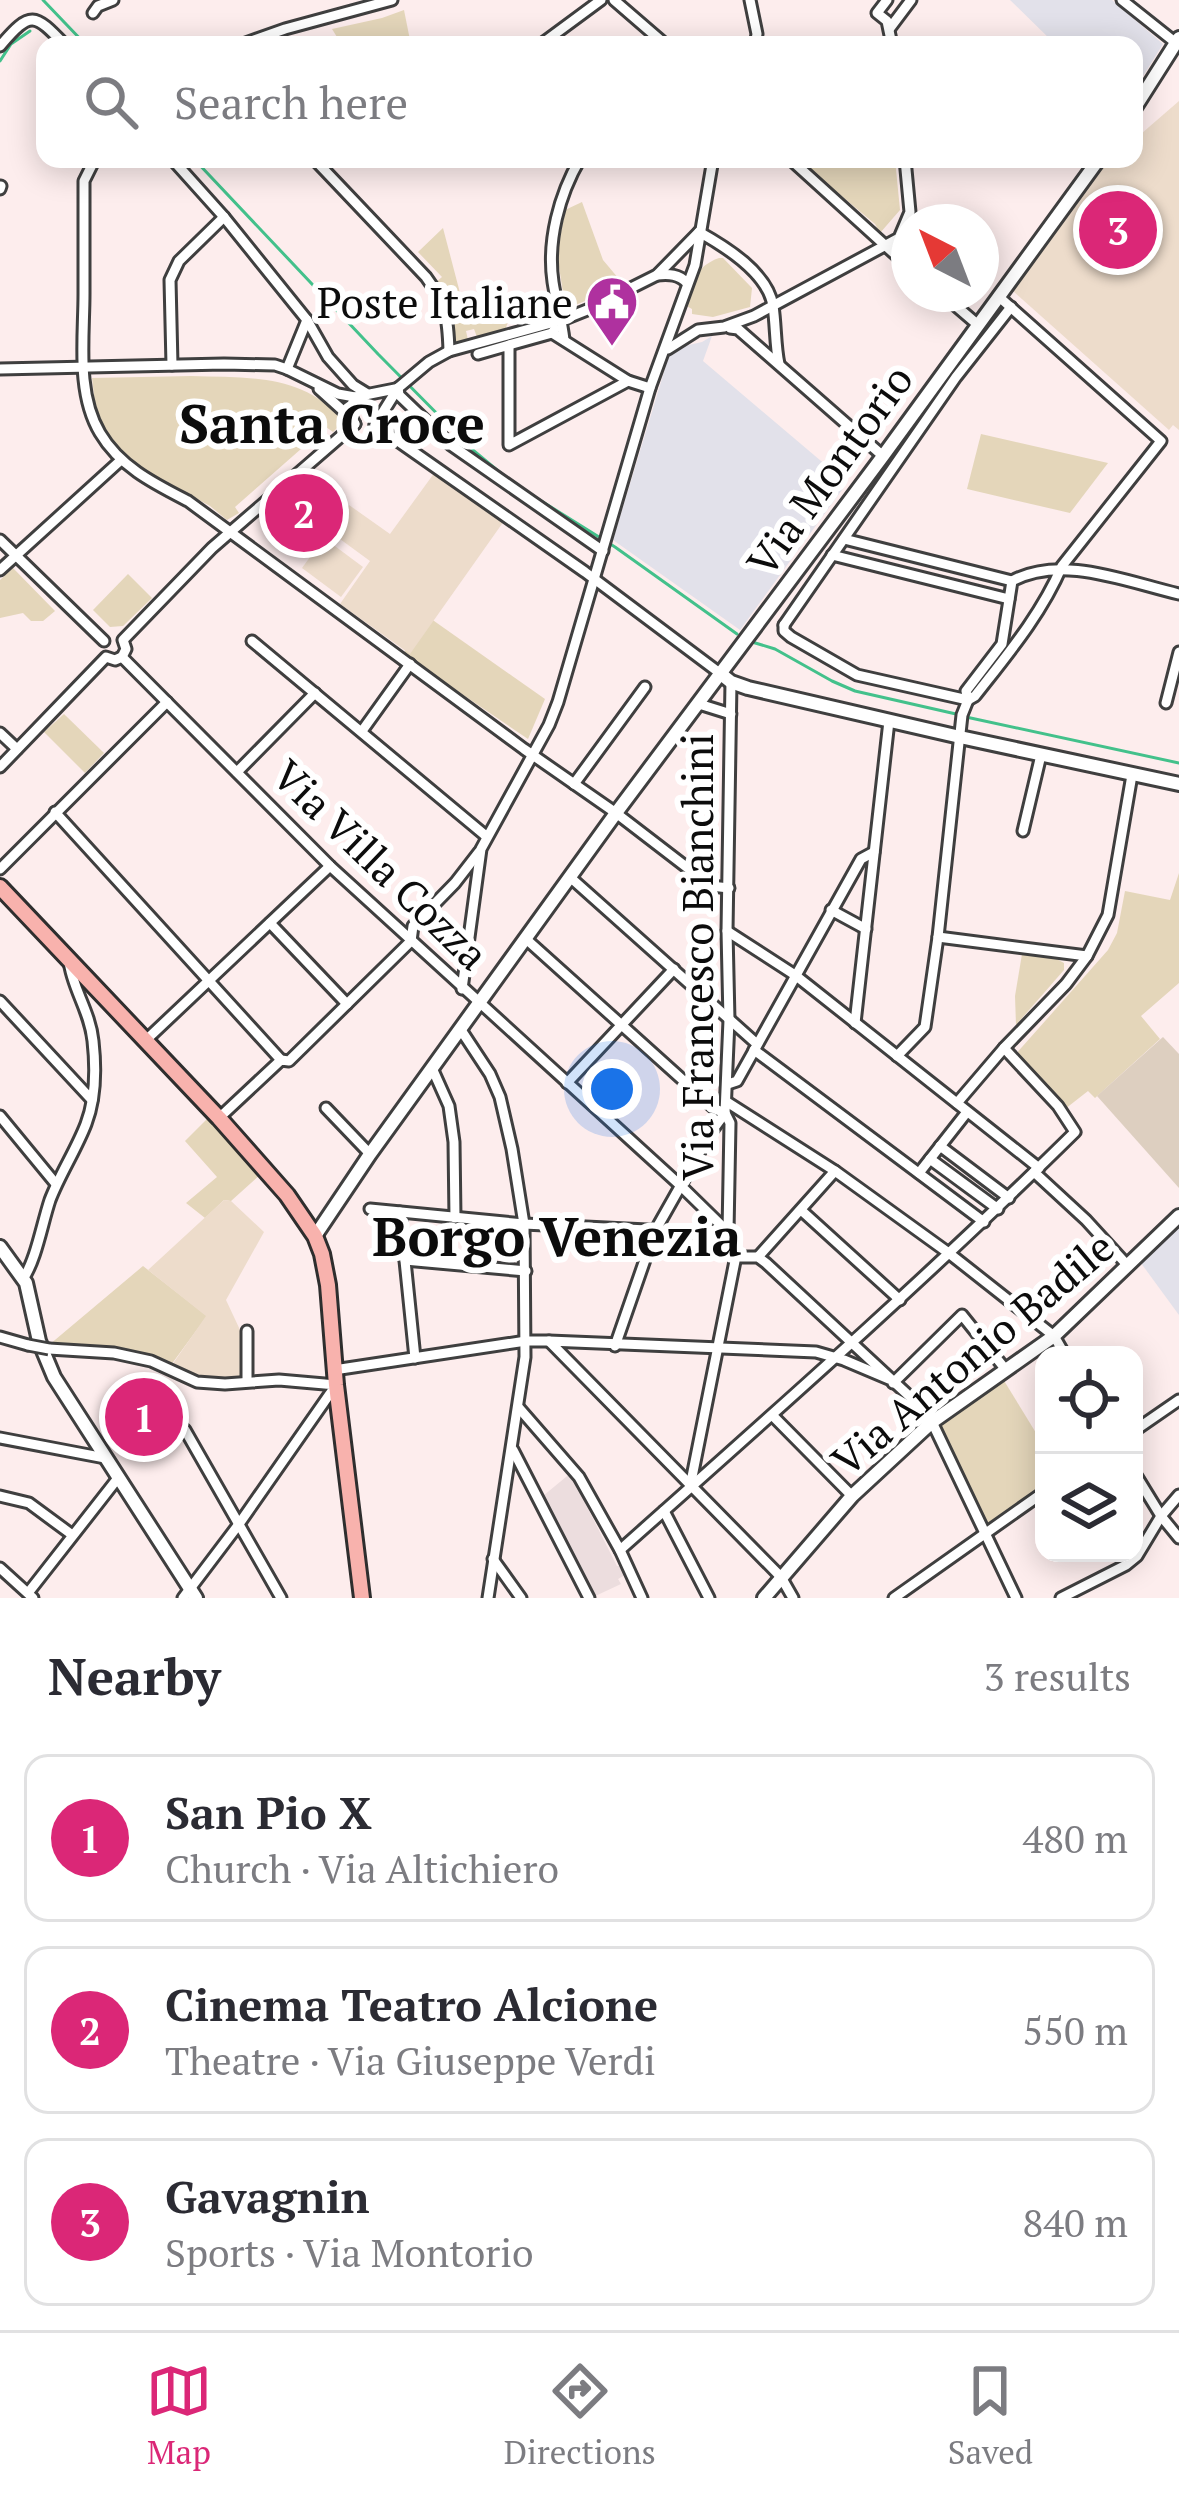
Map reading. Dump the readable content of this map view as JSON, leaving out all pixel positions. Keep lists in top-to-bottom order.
{
  "streets": {
    "street": [
      "Via Montorio",
      "Via Villa Cozza",
      "Via Francesco Bianchini",
      "Via Antonio Badile"
    ]
  },
  "crossings": [
    ["Via Montorio", "Via Villa Cozza"],
    ["Via Montorio", "Via Francesco Bianchini"],
    ["Via Villa Cozza", "Via Francesco Bianchini"]
  ],
  "districts": ["Santa Croce", "Borgo Venezia"],
  "places": {
    "public building": ["Poste Italiane"]
  },
  "north": "top left",
  "page": {
    "search": "Search here",
    "pins": ["3", "2", "1"],
    "heading": ["Nearby", "3 results"],
    "list": [
      {
        "mark": "1",
        "name": "San Pio X",
        "note": "Church · Via Altichiero",
        "value": "480 m"
      },
      {
        "mark": "2",
        "name": "Cinema Teatro Alcione",
        "note": "Theatre · Via Giuseppe Verdi",
        "value": "550 m"
      },
      {
        "mark": "3",
        "name": "Gavagnin",
        "note": "Sports · Via Montorio",
        "value": "840 m"
      }
    ],
    "nav": ["Map", "Directions", "Saved"]
  }
}
